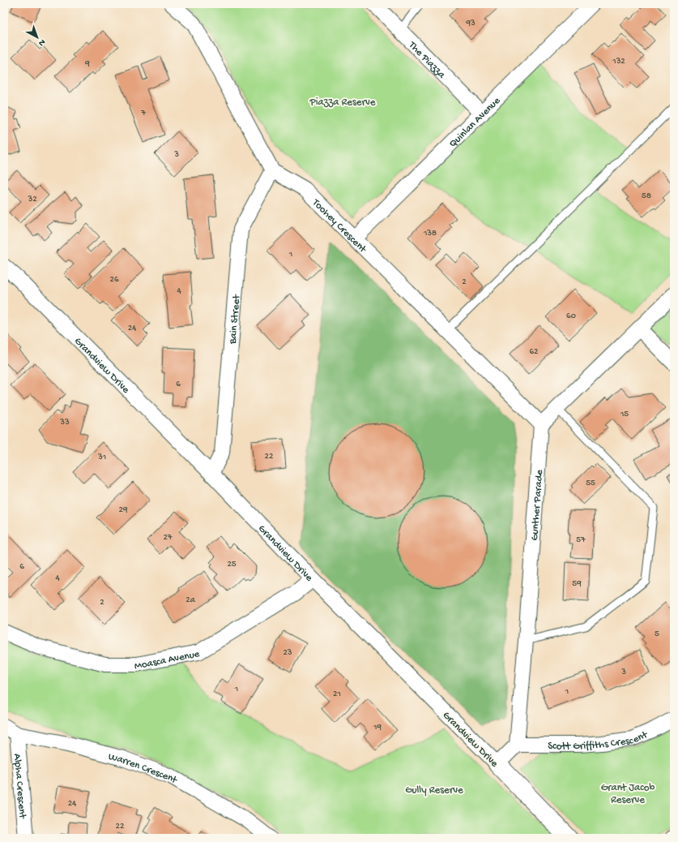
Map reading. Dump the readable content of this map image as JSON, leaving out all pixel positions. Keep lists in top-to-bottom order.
{
  "streets": {
    "street": [
      "The Piazza",
      "Quinlan Avenue",
      "Toohey Crescent",
      "Bain Street",
      "Grandview Drive",
      "Gunther Parade",
      "Moasca Avenue",
      "Scott Griffiths Crescent",
      "Warren Crescent",
      "Alpha Crescent"
    ]
  },
  "crossings": [
    ["The Piazza", "Quinlan Avenue"],
    ["Quinlan Avenue", "Toohey Crescent"],
    ["Toohey Crescent", "Bain Street"],
    ["Toohey Crescent", "Gunther Parade"],
    ["Bain Street", "Grandview Drive"],
    ["Grandview Drive", "Moasca Avenue"],
    ["Gunther Parade", "Scott Griffiths Crescent"],
    ["Warren Crescent", "Alpha Crescent"]
  ],
  "parks": ["Piazza Reserve", "Grant Jacob Reserve", "Gully Reserve"],
  "house_numbers": [
    "93",
    "132",
    "9",
    "7",
    "3",
    "58",
    "32",
    "138",
    "1",
    "26",
    "2",
    "4",
    "60",
    "24",
    "62",
    "6",
    "15",
    "33",
    "22",
    "31",
    "55",
    "29",
    "27",
    "57",
    "25",
    "6",
    "4",
    "59",
    "2a",
    "2",
    "5",
    "23",
    "3",
    "1",
    "1",
    "21",
    "19",
    "24",
    "22"
  ],
  "north": "bottom right"
}
